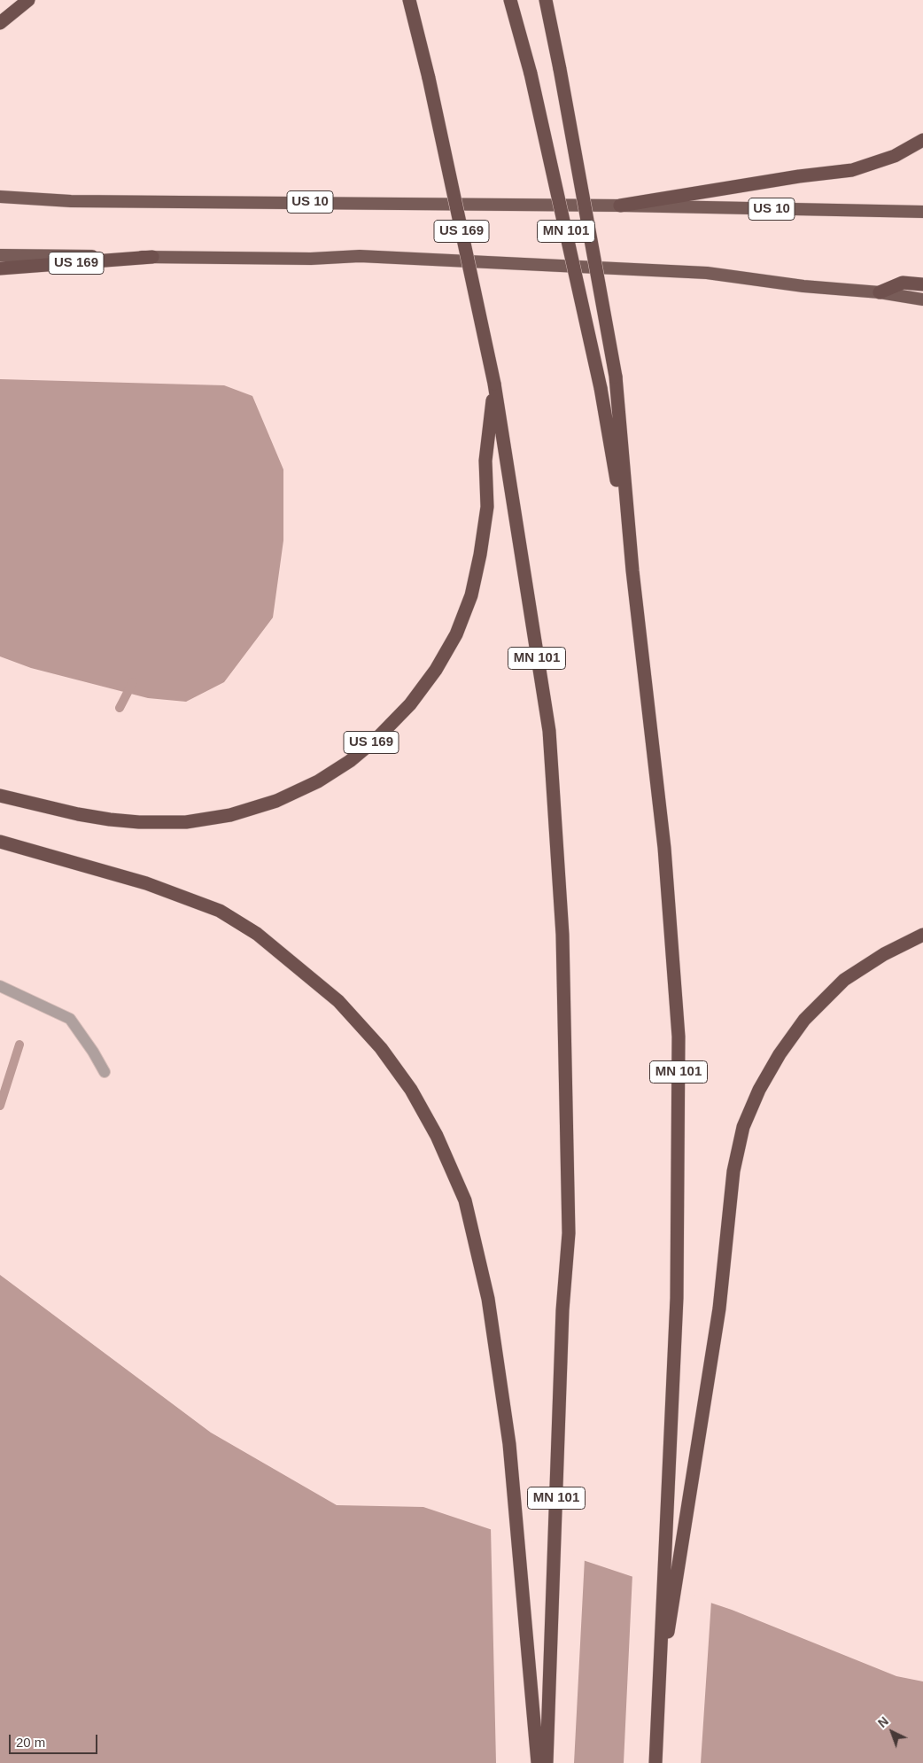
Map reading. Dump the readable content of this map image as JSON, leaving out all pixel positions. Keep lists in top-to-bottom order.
{
  "streets": {
    "highway": ["US 10", "US 169", "MN 101"]
  },
  "crossings": [
    ["US 169", "MN 101"]
  ],
  "scale_bar": "20 m",
  "north": "top left"
}
